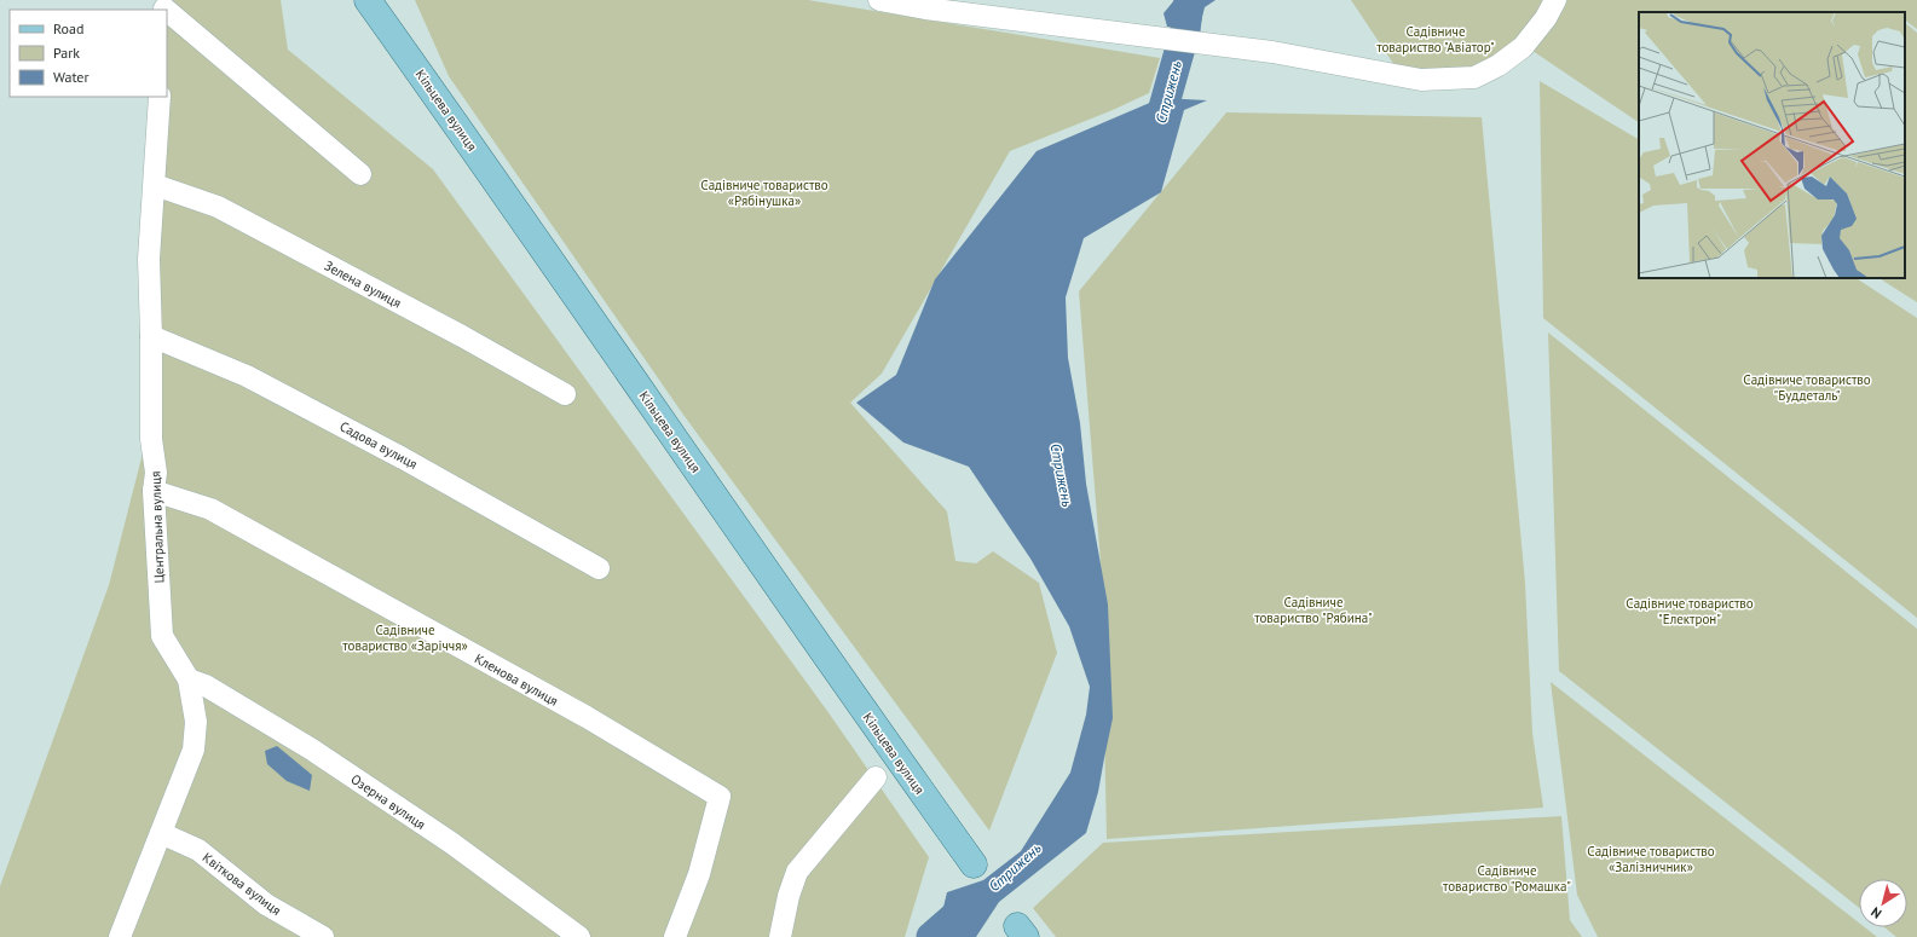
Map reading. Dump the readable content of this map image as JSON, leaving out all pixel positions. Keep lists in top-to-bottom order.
{
  "streets": {
    "main road": ["Кільцева вулиця"],
    "street": [
      "Зелена вулиця",
      "Садова вулиця",
      "Центральна вулиця",
      "Кленова вулиця",
      "Озерна вулиця",
      "Квіткова вулиця"
    ]
  },
  "crossings": [
    ["Зелена вулиця", "Центральна вулиця"],
    ["Садова вулиця", "Центральна вулиця"],
    ["Центральна вулиця", "Кленова вулиця"],
    ["Центральна вулиця", "Озерна вулиця"],
    ["Центральна вулиця", "Квіткова вулиця"]
  ],
  "water": ["Стрижень"],
  "parks": [
    "Садівниче товариство \"Авіатор\"",
    "Садівниче товариство «Рябінушка»",
    "Садівниче товариство \"Буддеталь\"",
    "Садівниче товариство \"Рябина\"",
    "Садівниче товариство \"Електрон\"",
    "Садівниче товариство «Заріччя»",
    "Садівниче товариство «Залізничник»",
    "Садівниче товариство \"Ромашка\""
  ],
  "legend": ["Road", "Park", "Water"],
  "north": "bottom left"
}
